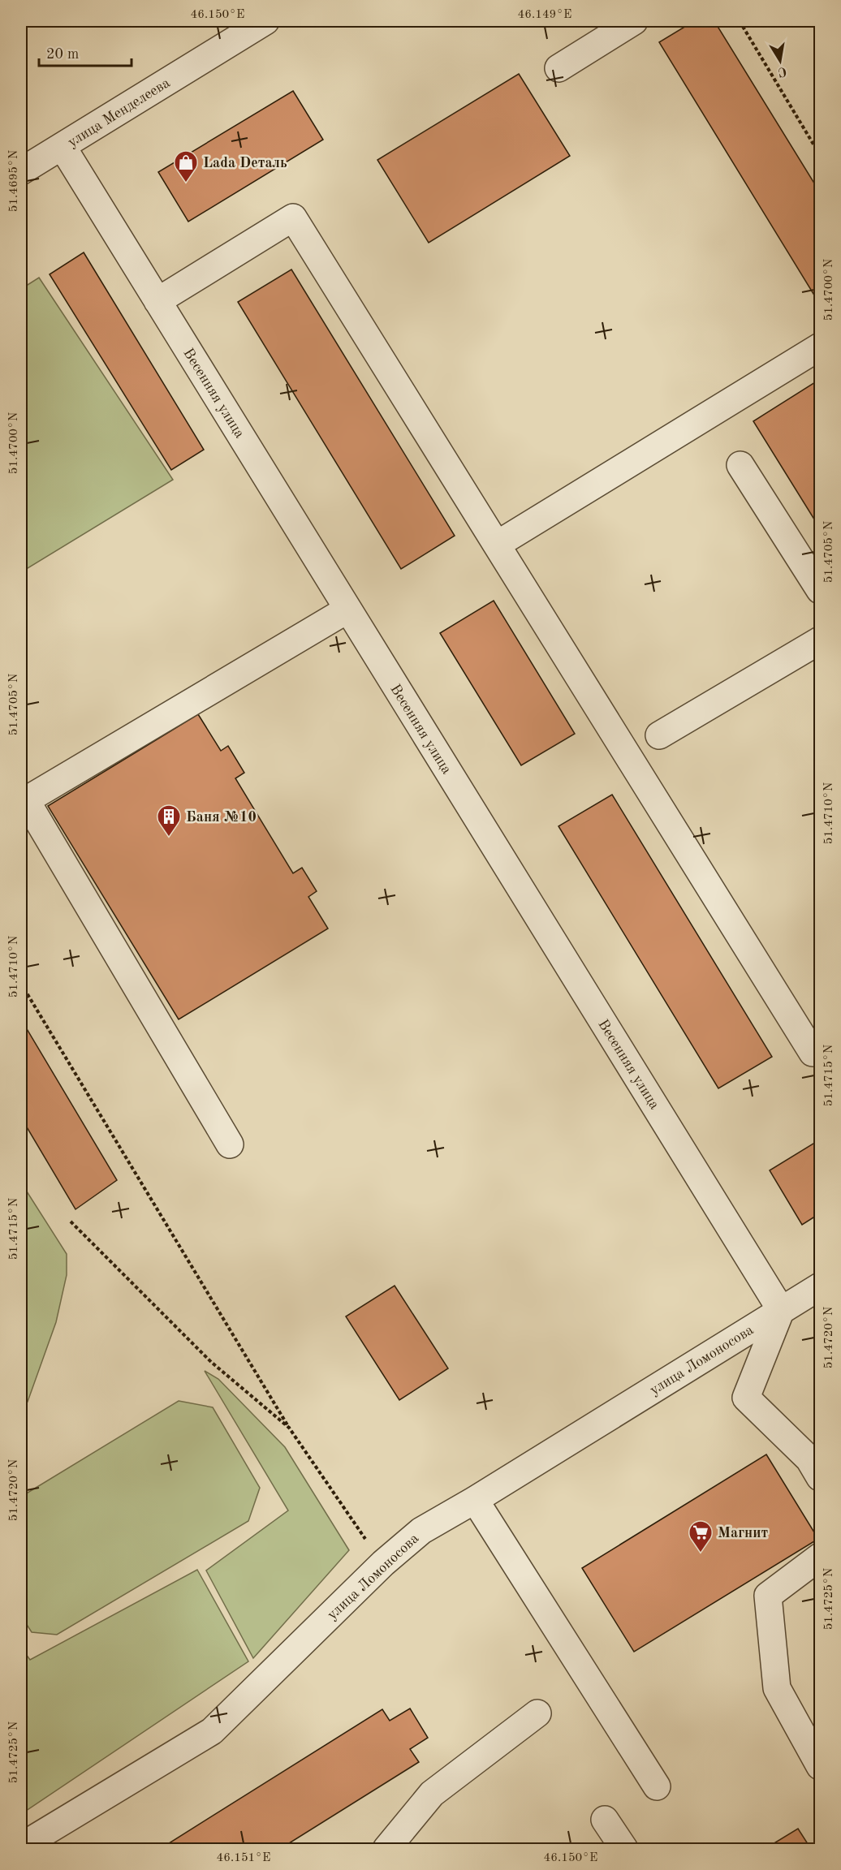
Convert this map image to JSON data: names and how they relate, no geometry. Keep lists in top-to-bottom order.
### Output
{
  "streets": {
    "street": ["улица Менделеева", "Весенняя улица", "улица Ломоносова"]
  },
  "crossings": [
    ["улица Менделеева", "Весенняя улица"],
    ["Весенняя улица", "улица Ломоносова"]
  ],
  "places": {
    "shop": ["Lada Dеталь"],
    "building": ["Баня №10"],
    "supermarket": ["Магнит"]
  },
  "scale_bar": "20 m",
  "north": "bottom",
  "coordinates": [
    "46.150°E",
    "46.149°E",
    "51.4695°N",
    "51.4700°N",
    "51.4705°N",
    "51.4710°N",
    "51.4715°N",
    "51.4720°N",
    "51.4725°N",
    "46.151°E"
  ]
}
